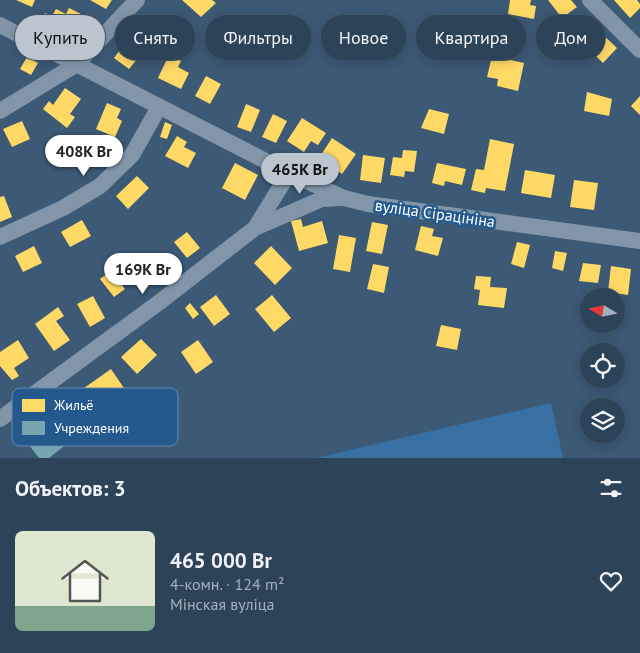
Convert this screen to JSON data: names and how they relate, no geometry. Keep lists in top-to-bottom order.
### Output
{
  "streets": {
    "street": ["вуліца Сірацініна"]
  },
  "legend": ["Жильё", "Учреждения"],
  "north": "left",
  "page": {
    "chip": [
      "Купить",
      "Снять",
      "Фильтры",
      "Новое",
      "Квартира",
      "Дом"
    ],
    "price": ["408K Br", "465K Br", "169K Br"],
    "heading": "Объектов: 3",
    "list": [
      {
        "name": "465 000 Br",
        "note": "4-комн. · 124 m² · Мінская вуліца"
      }
    ]
  }
}
